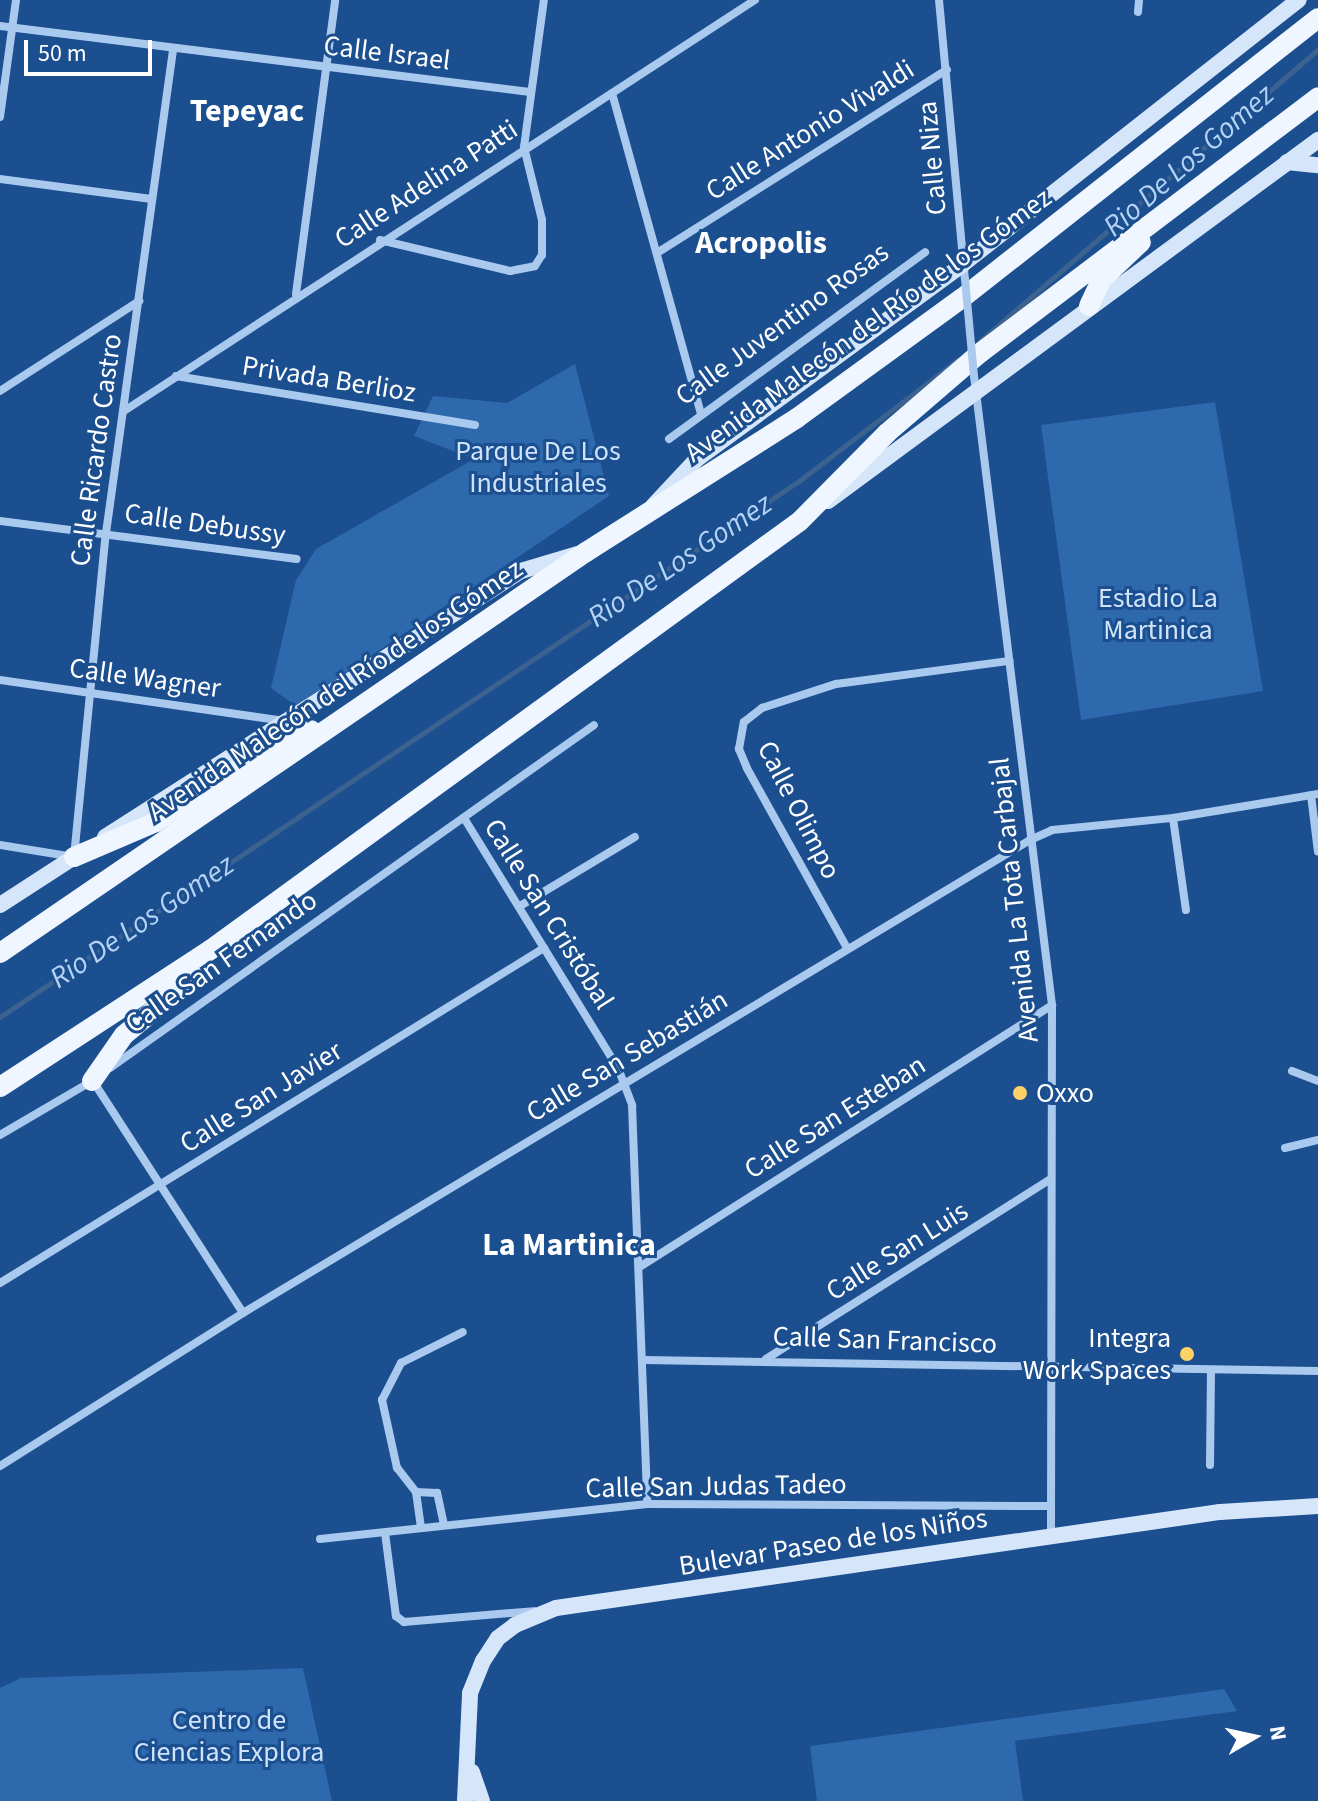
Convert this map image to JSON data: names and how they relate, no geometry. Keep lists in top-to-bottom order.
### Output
{
  "streets": {
    "main road": ["Avenida Malecón del Río de los Gómez"],
    "street": [
      "Calle Israel",
      "Calle Antonio Vivaldi",
      "Calle Niza",
      "Calle Adelina Patti",
      "Calle Juventino Rosas",
      "Privada Berlioz",
      "Calle Ricardo Castro",
      "Calle Debussy",
      "Calle Wagner",
      "Calle Olimpo",
      "Avenida La Tota Carbajal",
      "Calle San Cristóbal",
      "Calle San Fernando",
      "Calle San Sebastián",
      "Calle San Javier",
      "Calle San Esteban",
      "Calle San Luis",
      "Calle San Francisco",
      "Calle San Judas Tadeo",
      "Bulevar Paseo de los Niños"
    ]
  },
  "crossings": [
    ["Calle Israel", "Calle Ricardo Castro"],
    ["Calle Antonio Vivaldi", "Calle Niza"],
    ["Calle Niza", "Calle Juventino Rosas"],
    ["Calle Niza", "Avenida Malecón del Río de los Gómez"],
    ["Calle Niza", "Avenida La Tota Carbajal"],
    ["Calle Adelina Patti", "Privada Berlioz"],
    ["Calle Adelina Patti", "Calle Ricardo Castro"],
    ["Calle Juventino Rosas", "Avenida Malecón del Río de los Gómez"],
    ["Calle Juventino Rosas", "Avenida La Tota Carbajal"],
    ["Avenida Malecón del Río de los Gómez", "Avenida La Tota Carbajal"],
    ["Calle Ricardo Castro", "Calle Debussy"],
    ["Calle Ricardo Castro", "Calle Wagner"],
    ["Calle Olimpo", "Avenida La Tota Carbajal"],
    ["Calle Olimpo", "Calle San Sebastián"],
    ["Avenida La Tota Carbajal", "Calle San Sebastián"],
    ["Avenida La Tota Carbajal", "Calle San Esteban"],
    ["Avenida La Tota Carbajal", "Calle San Luis"],
    ["Avenida La Tota Carbajal", "Calle San Francisco"],
    ["Avenida La Tota Carbajal", "Calle San Judas Tadeo"],
    ["Avenida La Tota Carbajal", "Bulevar Paseo de los Niños"],
    ["Calle San Cristóbal", "Calle San Fernando"],
    ["Calle San Cristóbal", "Calle San Sebastián"],
    ["Calle San Cristóbal", "Calle San Javier"],
    ["Calle San Cristóbal", "Calle San Esteban"],
    ["Calle San Cristóbal", "Calle San Francisco"],
    ["Calle San Cristóbal", "Calle San Judas Tadeo"],
    ["Calle San Luis", "Calle San Francisco"]
  ],
  "districts": ["Tepeyac", "Acropolis", "La Martinica"],
  "water": ["Rio De Los Gomez"],
  "parks": ["Parque De Los Industriales", "Estadio La Martinica", "Centro de Ciencias Explora"],
  "places": ["Oxxo", "Integra Work Spaces"],
  "scale_bar": "50 m",
  "north": "right"
}
